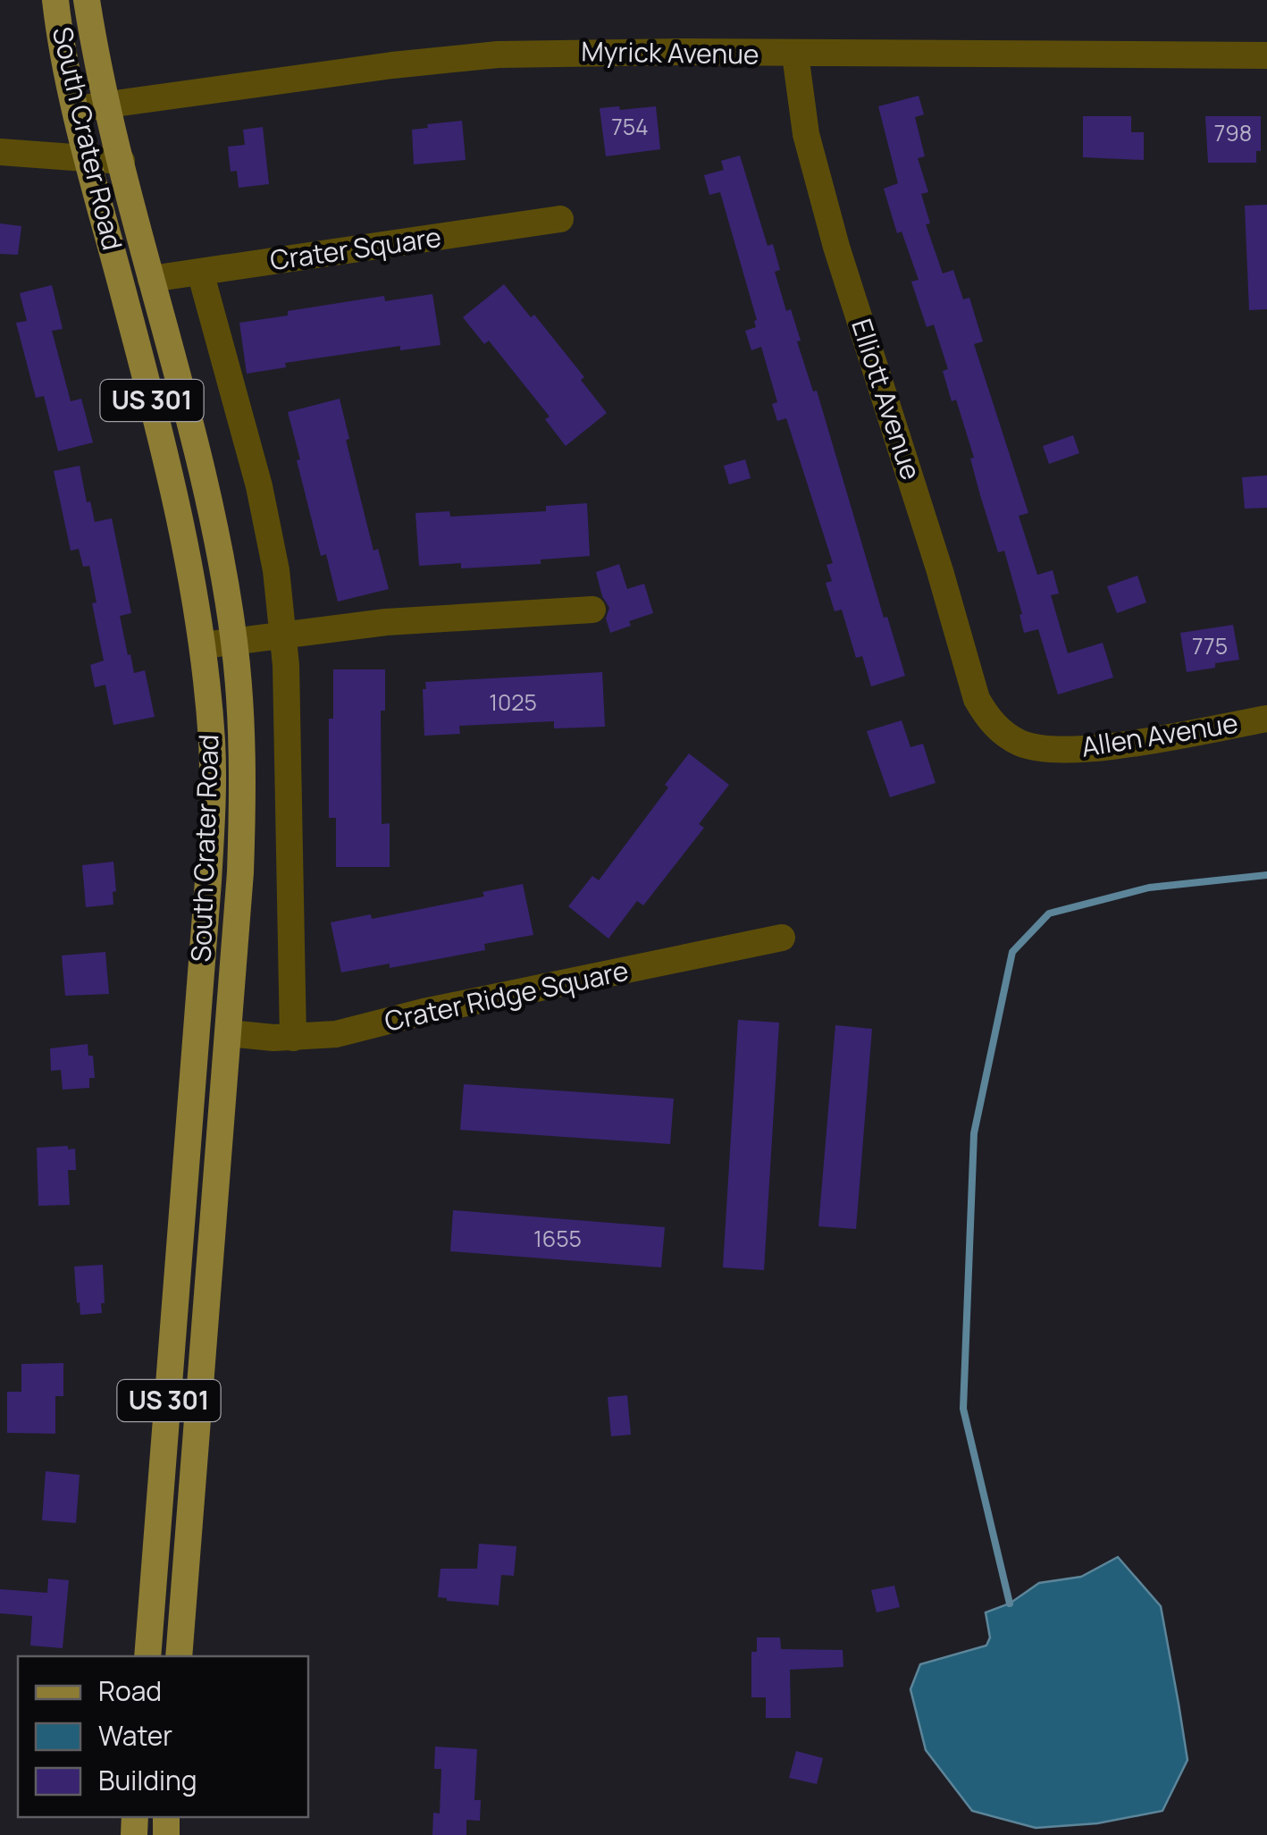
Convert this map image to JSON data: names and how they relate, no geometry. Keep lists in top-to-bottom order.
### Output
{
  "streets": {
    "main road": ["South Crater Road", "US 301"],
    "street": [
      "Myrick Avenue",
      "Crater Square",
      "Elliott Avenue",
      "Allen Avenue",
      "Crater Ridge Square"
    ]
  },
  "crossings": [
    ["Myrick Avenue", "South Crater Road"],
    ["Myrick Avenue", "Elliott Avenue"],
    ["South Crater Road", "Crater Square"],
    ["South Crater Road", "Crater Ridge Square"],
    ["Elliott Avenue", "Allen Avenue"]
  ],
  "house_numbers": [
    "754",
    "798",
    "775",
    "1025",
    "1655"
  ],
  "legend": ["Road", "Water", "Building"]
}
